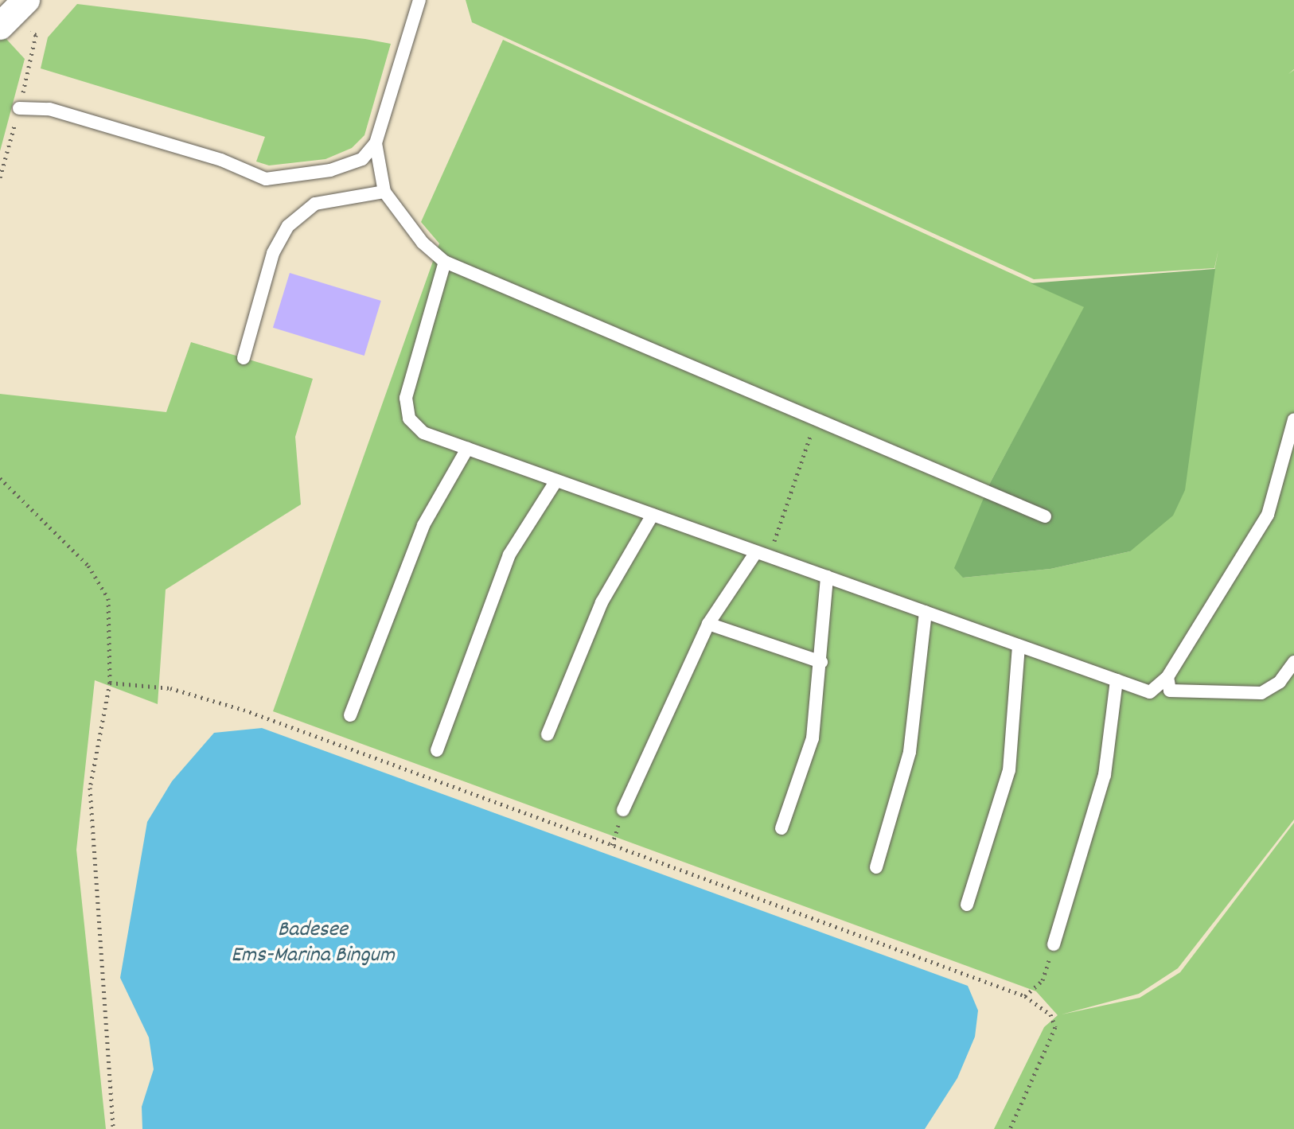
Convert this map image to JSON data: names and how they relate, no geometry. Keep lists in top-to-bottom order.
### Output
{
  "water": ["Badesee Ems-Marina Bingum"]
}
